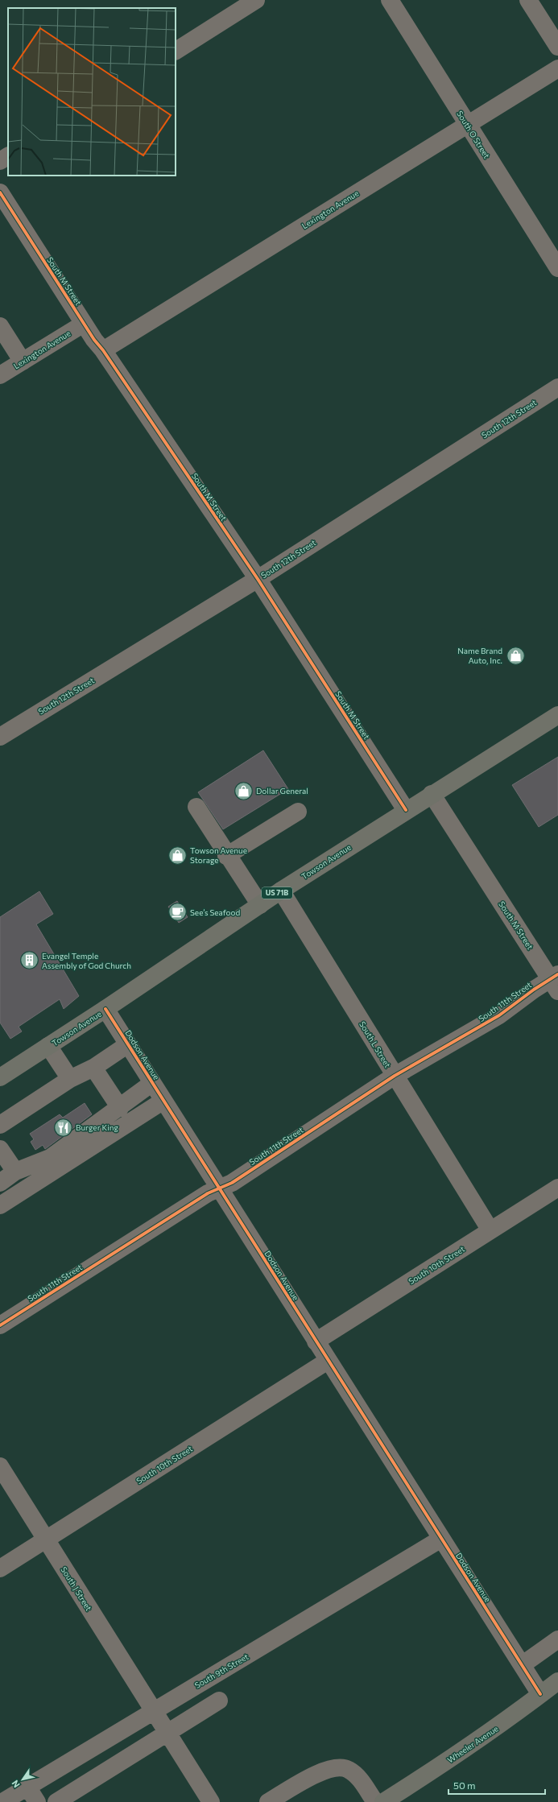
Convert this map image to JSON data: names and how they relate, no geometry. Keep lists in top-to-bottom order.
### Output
{
  "streets": {
    "main road": ["Towson Avenue", "US 71B", "Wheeler Avenue"],
    "street": [
      "South O Street",
      "Lexington Avenue",
      "South M Street",
      "South 12th Street",
      "South 11th Street",
      "South L Street",
      "Dodson Avenue",
      "South 10th Street",
      "South J Street",
      "South 9th Street"
    ]
  },
  "crossings": [
    ["South O Street", "Lexington Avenue"],
    ["Lexington Avenue", "South M Street"],
    ["South M Street", "South 12th Street"],
    ["South M Street", "Towson Avenue"],
    ["South M Street", "South 11th Street"],
    ["Towson Avenue", "South L Street"],
    ["Towson Avenue", "Dodson Avenue"],
    ["South 11th Street", "South L Street"],
    ["South 11th Street", "Dodson Avenue"],
    ["South L Street", "South 10th Street"],
    ["Dodson Avenue", "South 10th Street"],
    ["Dodson Avenue", "South 9th Street"],
    ["Dodson Avenue", "Wheeler Avenue"],
    ["South 10th Street", "South J Street"],
    ["South J Street", "South 9th Street"]
  ],
  "places": {
    "shop": ["Name Brand Auto, Inc.", "Dollar General", "Towson Avenue Storage"],
    "cafe": ["See’s Seafood"],
    "building": ["Evangel Temple Assembly of God Church"],
    "restaurant": ["Burger King"]
  },
  "scale_bar": "50 m",
  "north": "bottom left"
}
